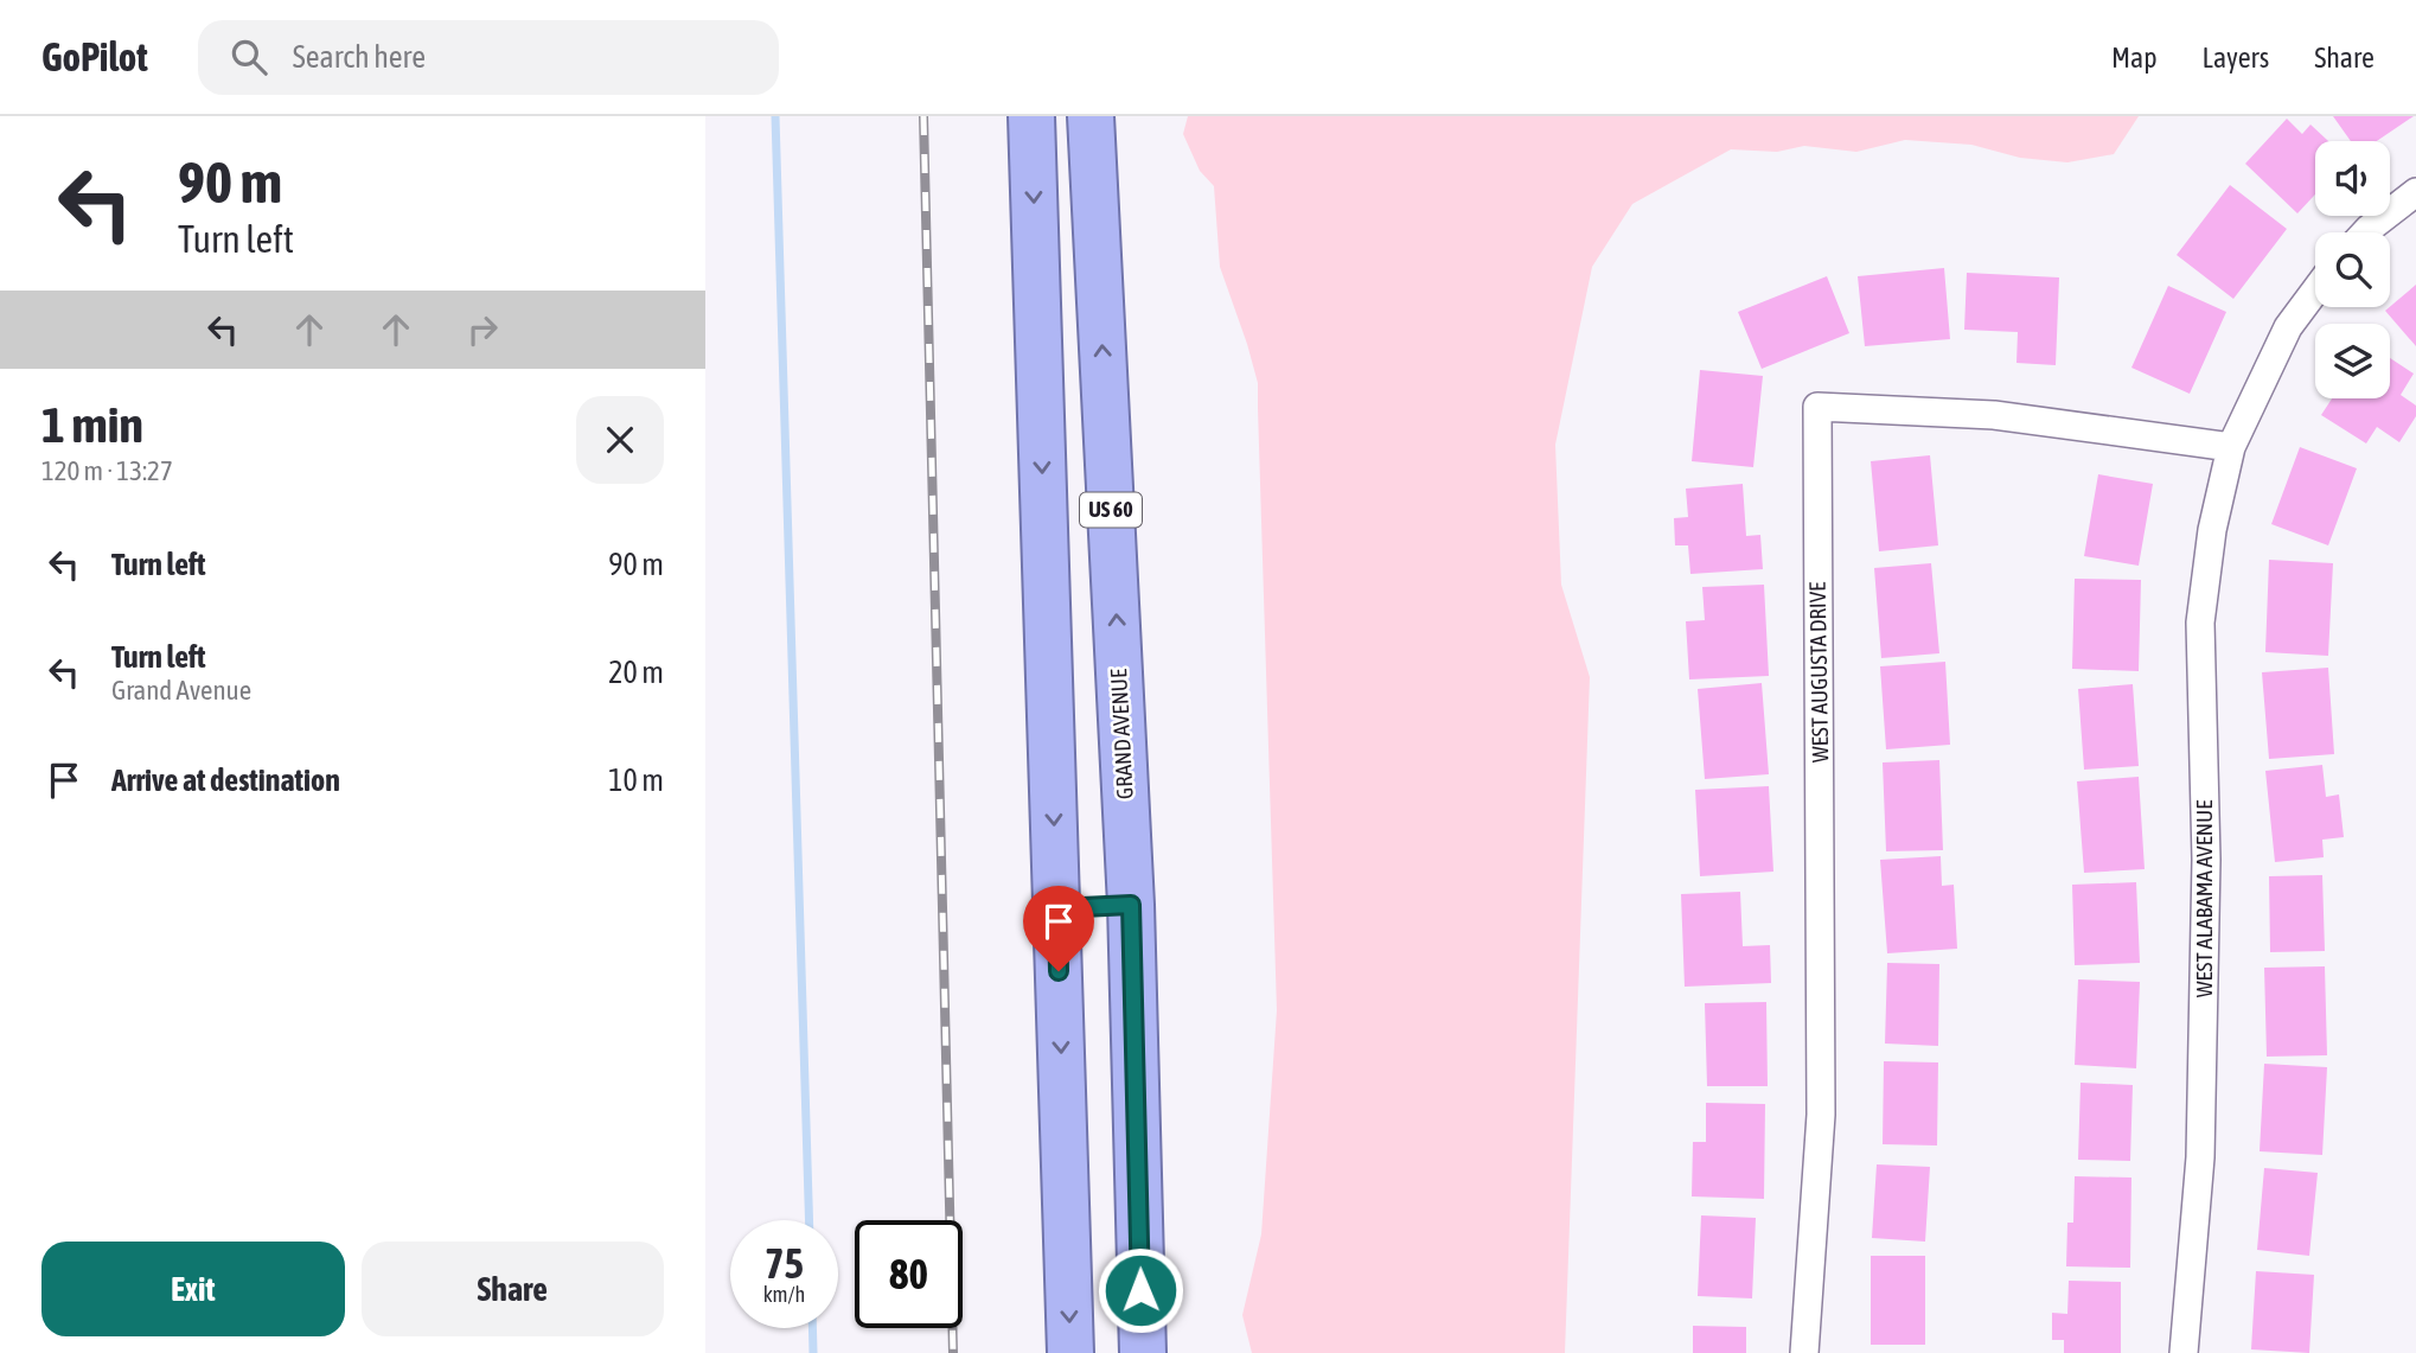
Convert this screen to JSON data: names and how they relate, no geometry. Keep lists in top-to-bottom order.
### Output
{
  "streets": {
    "highway": ["US 60", "GRAND AVENUE"],
    "street": ["WEST AUGUSTA DRIVE", "WEST ALABAMA AVENUE"]
  },
  "crossings": [
    ["WEST AUGUSTA DRIVE", "WEST ALABAMA AVENUE"]
  ],
  "page": {
    "header": "GoPilot",
    "search": "Search here",
    "nav": ["Map", "Layers", "Share"],
    "turn": ["90 m", "Turn left"],
    "heading": ["1 min", "120 m · 13:27"],
    "list": [
      {
        "name": "Turn left",
        "value": "90 m"
      },
      {
        "name": "Turn left",
        "note": "Grand Avenue",
        "value": "20 m"
      },
      {
        "name": "Arrive at destination",
        "value": "10 m"
      }
    ],
    "speed": "75 km/h",
    "limit": "80",
    "buttons": ["Exit", "Share"]
  }
}
